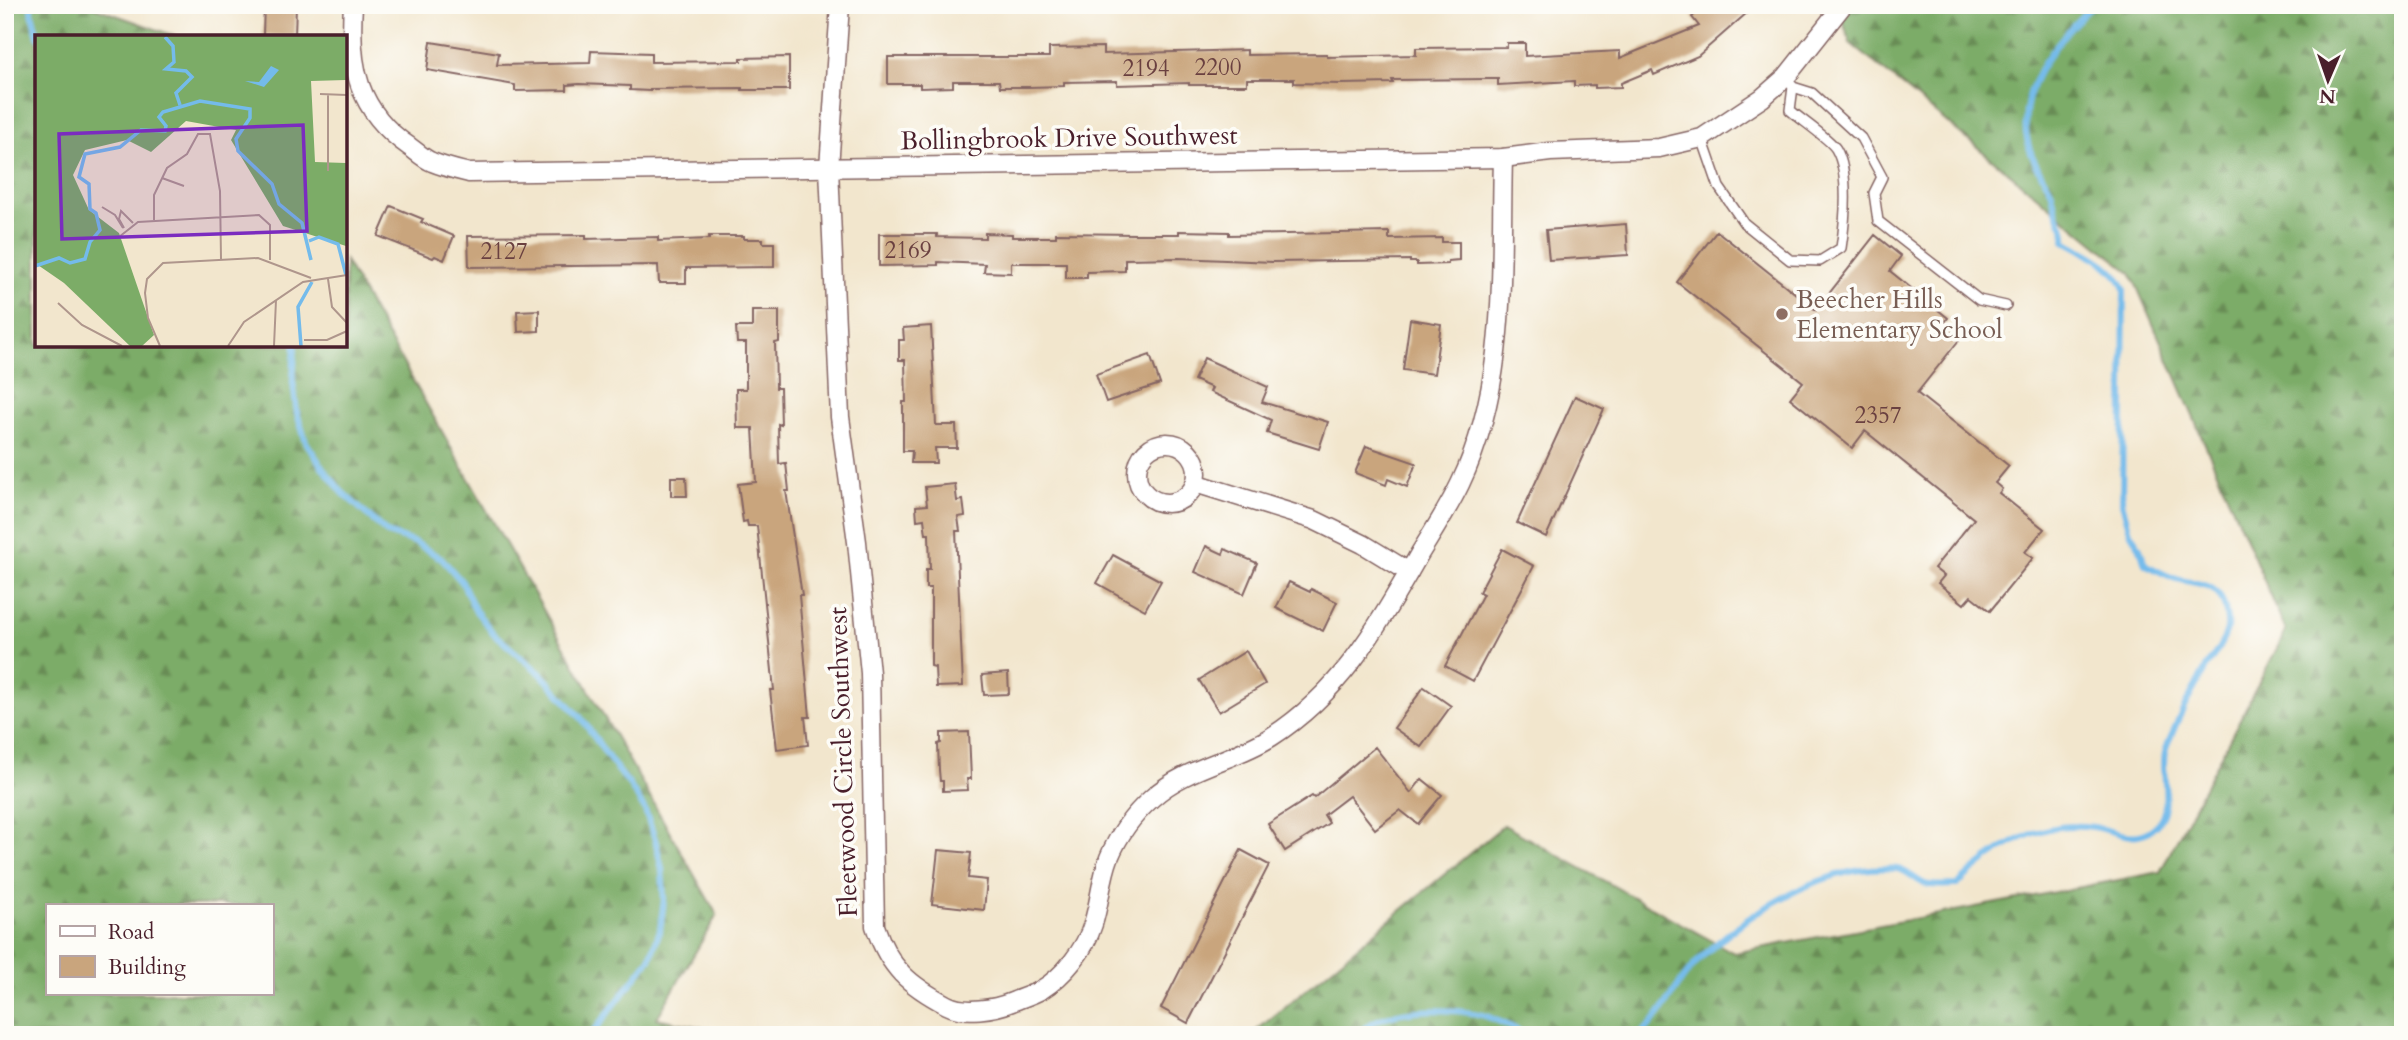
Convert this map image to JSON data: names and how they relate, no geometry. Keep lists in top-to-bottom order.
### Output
{
  "streets": {
    "street": ["Bollingbrook Drive Southwest", "Fleetwood Circle Southwest"]
  },
  "crossings": [
    ["Bollingbrook Drive Southwest", "Fleetwood Circle Southwest"]
  ],
  "places": ["Beecher Hills Elementary School"],
  "house_numbers": [
    "2200",
    "2194",
    "2169",
    "2127",
    "2357"
  ],
  "legend": ["Road", "Building"],
  "north": "bottom"
}
